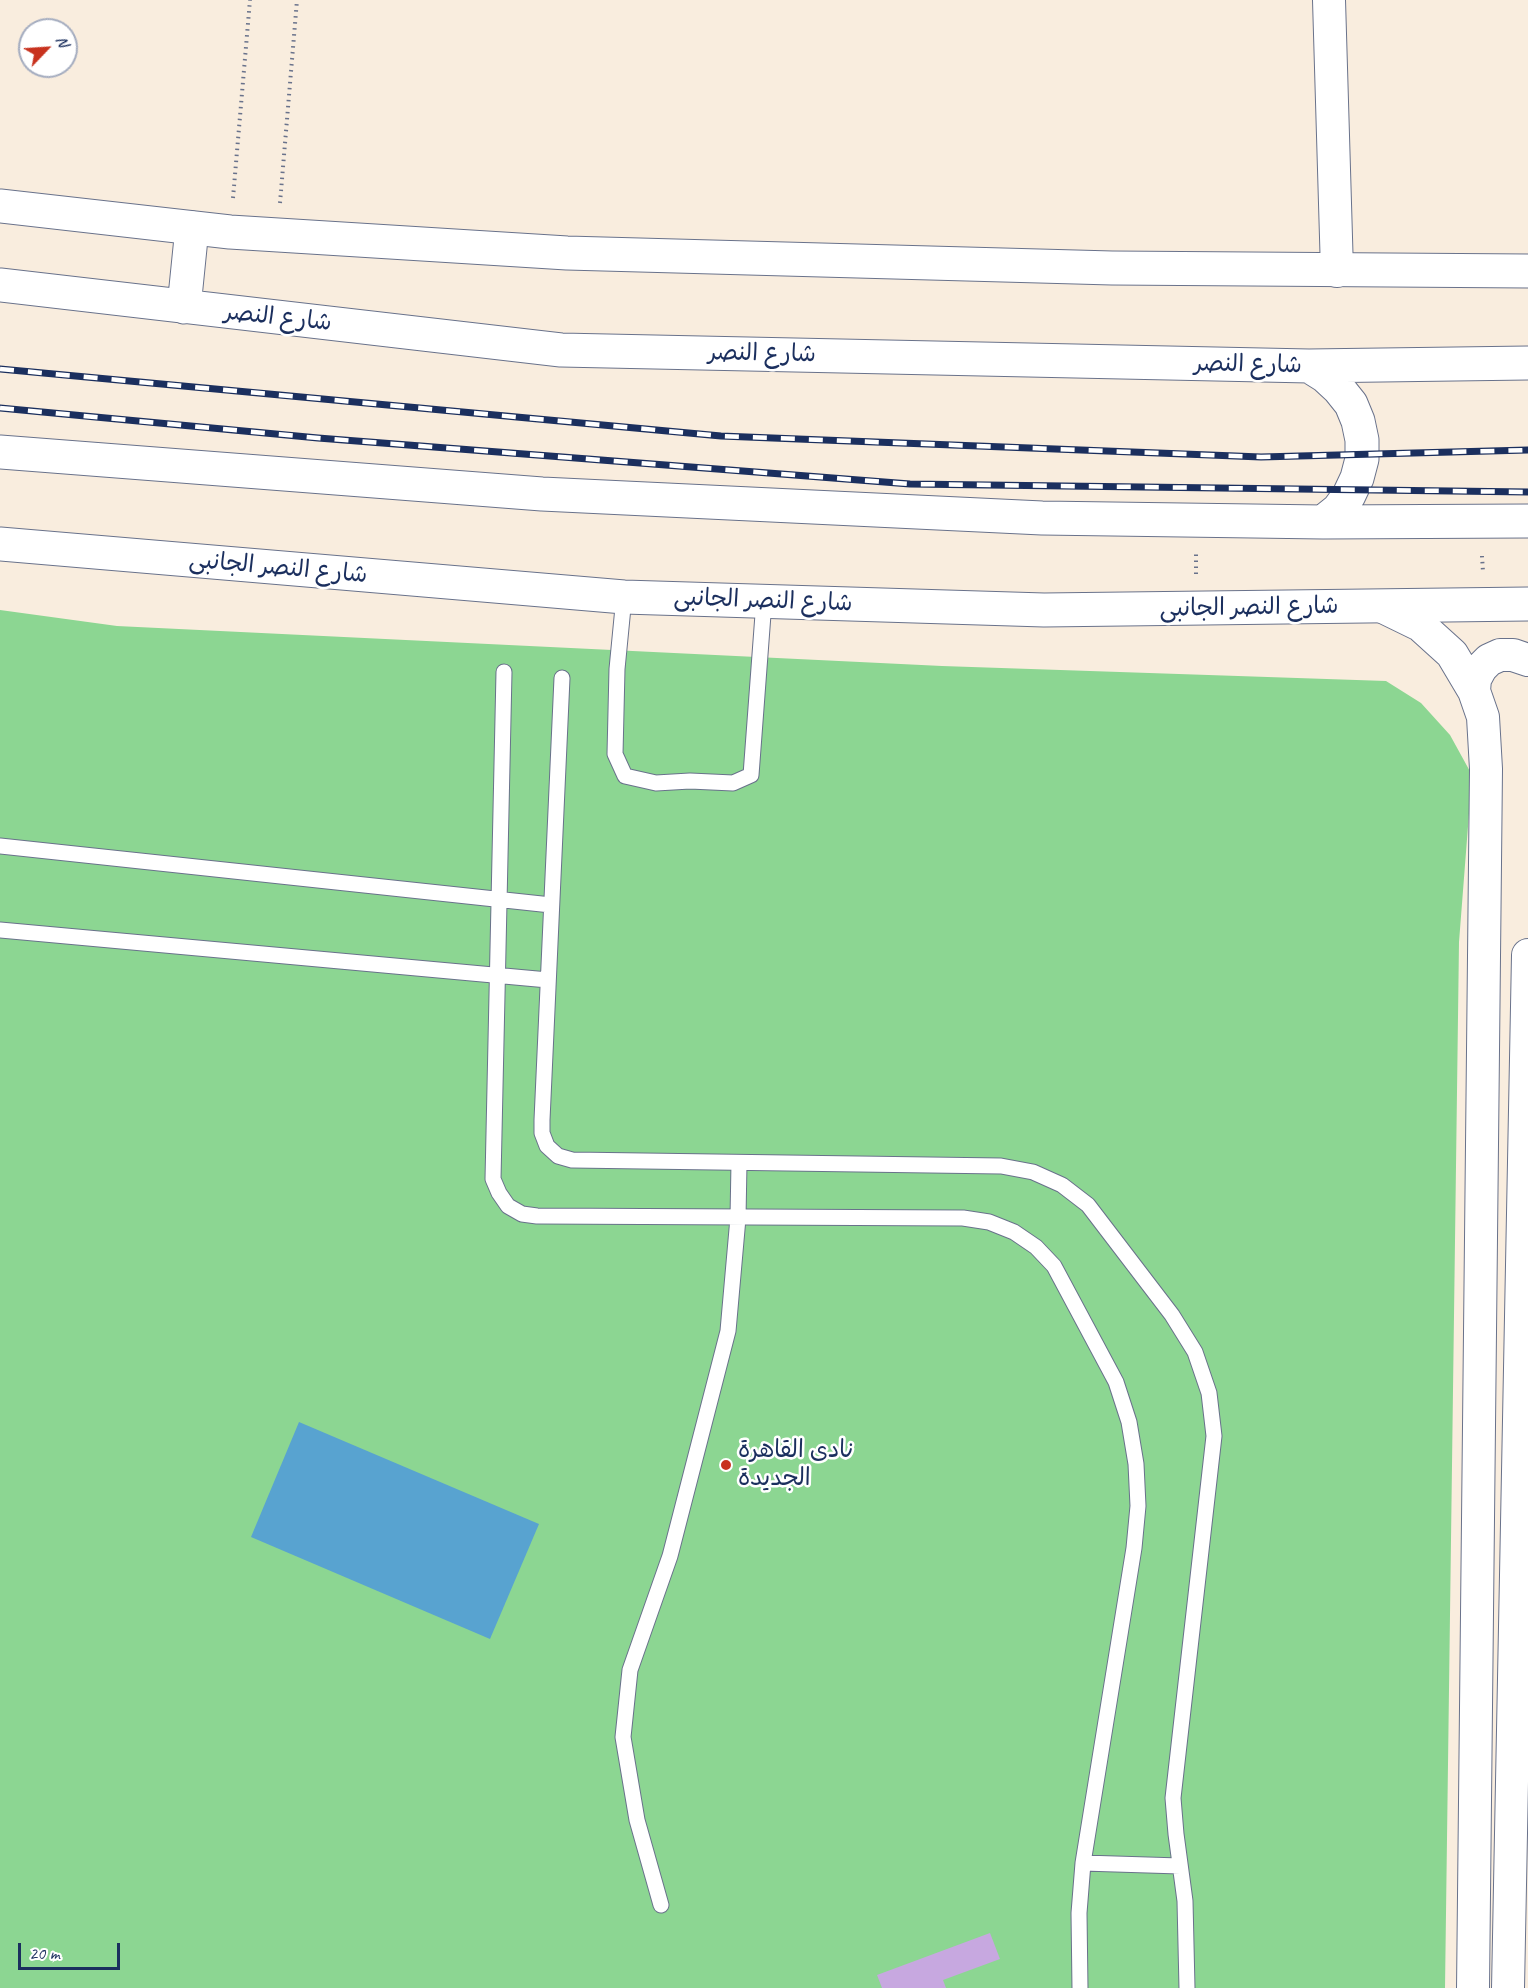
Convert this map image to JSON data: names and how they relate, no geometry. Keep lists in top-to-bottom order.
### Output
{
  "streets": {
    "main road": ["شارع النصر", "شارع النصر الجانبى"]
  },
  "places": ["نادى القاهرة الجديدة"],
  "scale_bar": "20 m",
  "north": "top right"
}
